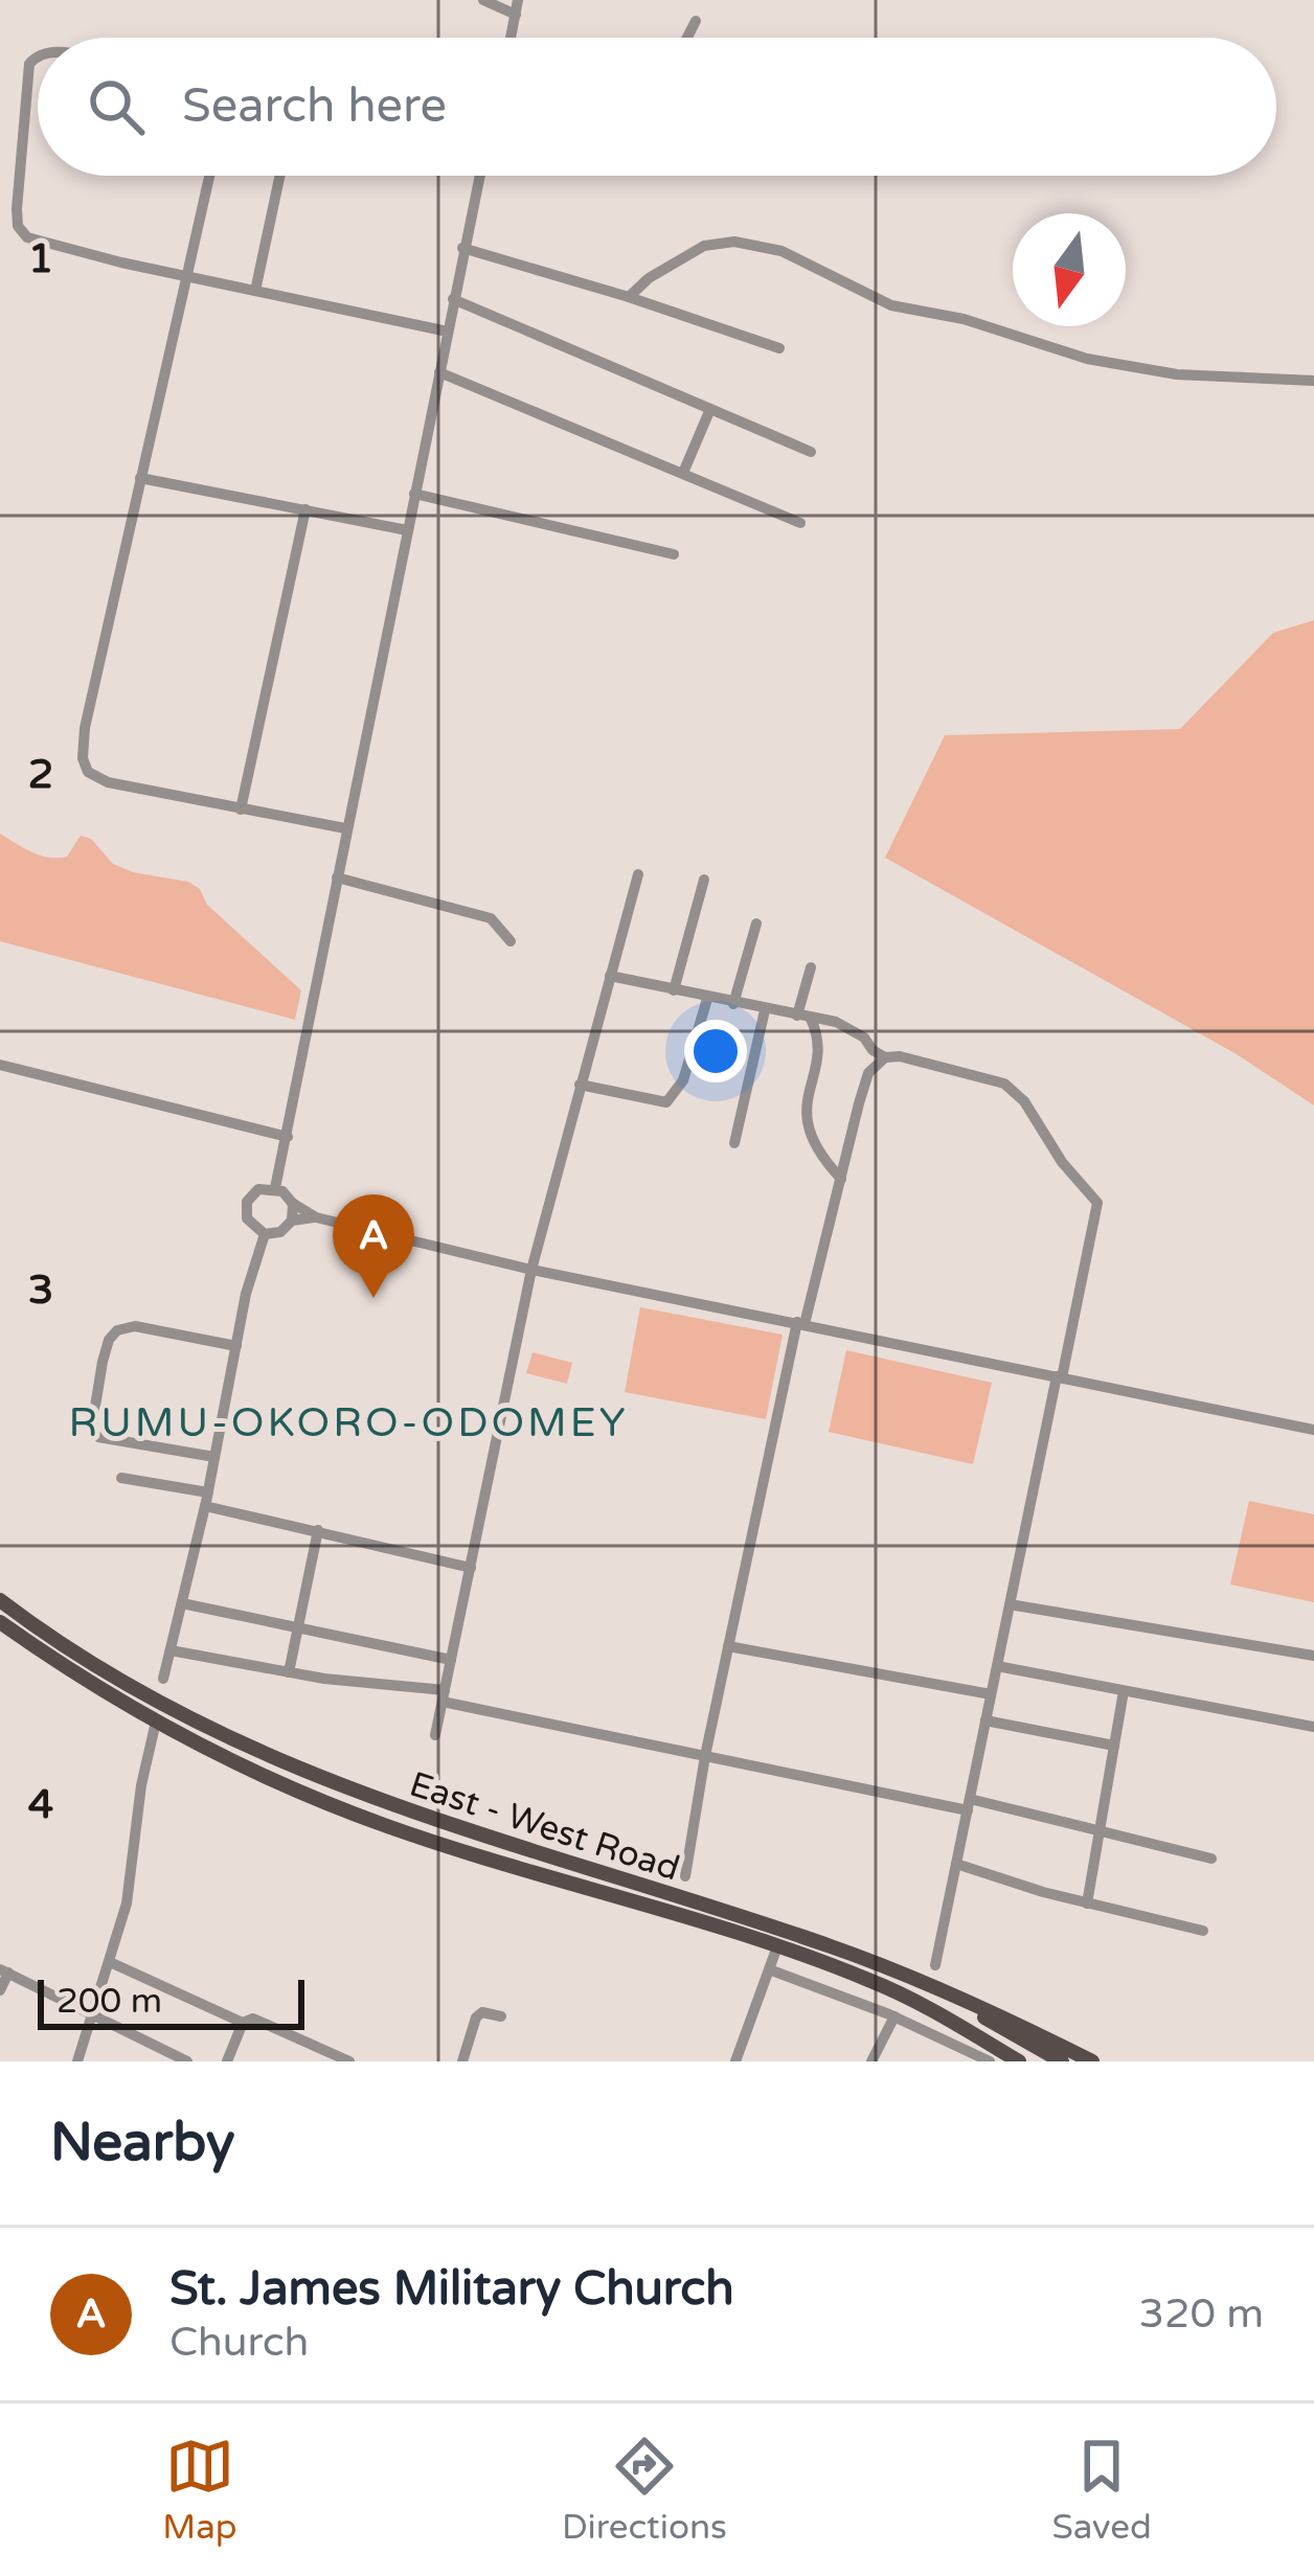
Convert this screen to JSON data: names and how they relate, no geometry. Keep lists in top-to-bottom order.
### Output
{
  "streets": {
    "main road": ["East - West Road"]
  },
  "districts": ["RUMU-OKORO-ODOMEY"],
  "scale_bar": "200 m",
  "north": "bottom",
  "page": {
    "search": "Search here",
    "pins": "A",
    "scale": "200 m",
    "heading": "Nearby",
    "list": [
      {
        "mark": "A",
        "name": "St. James Military Church",
        "note": "Church",
        "value": "320 m"
      }
    ],
    "nav": ["Map", "Directions", "Saved"]
  },
  "grid": {
    "rows": [
      "1",
      "2",
      "3",
      "4"
    ]
  }
}
